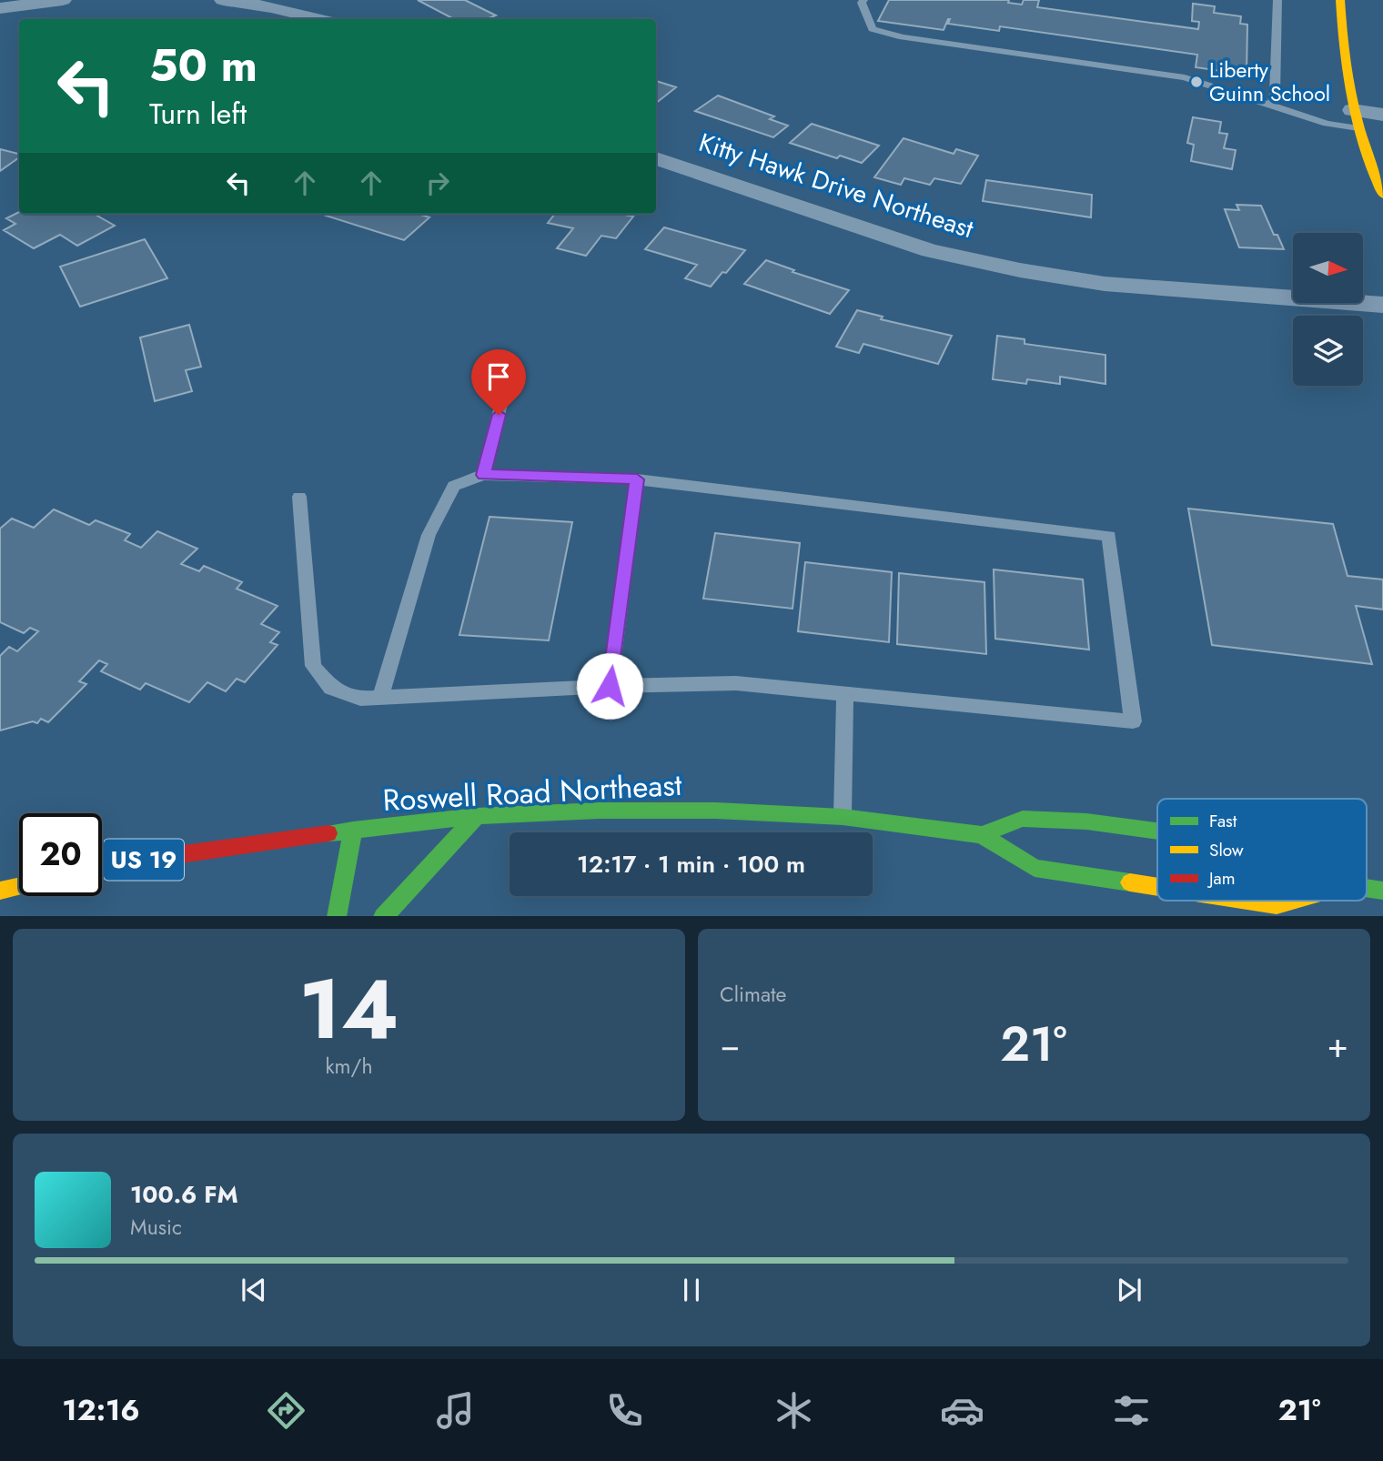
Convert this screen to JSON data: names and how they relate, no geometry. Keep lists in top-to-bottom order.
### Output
{
  "streets": {
    "main road": ["Roswell Road Northeast", "US 19"],
    "street": ["Kitty Hawk Drive Northeast"]
  },
  "crossings": [
    ["Roswell Road Northeast", "US 19"]
  ],
  "places": ["Liberty Guinn School"],
  "legend": ["Fast", "Slow", "Jam"],
  "north": "right",
  "page": {
    "turn": ["50 m", "Turn left"],
    "limit": "20",
    "trip": "12:17 · 1 min · 100 m",
    "tile": [
      ["14", "km/h"],
      "Climate"
    ],
    "heat": ["−", "21°", "+"],
    "song": ["100.6 FM", "Music"],
    "tabs": ["12:16", "21°"]
  }
}
